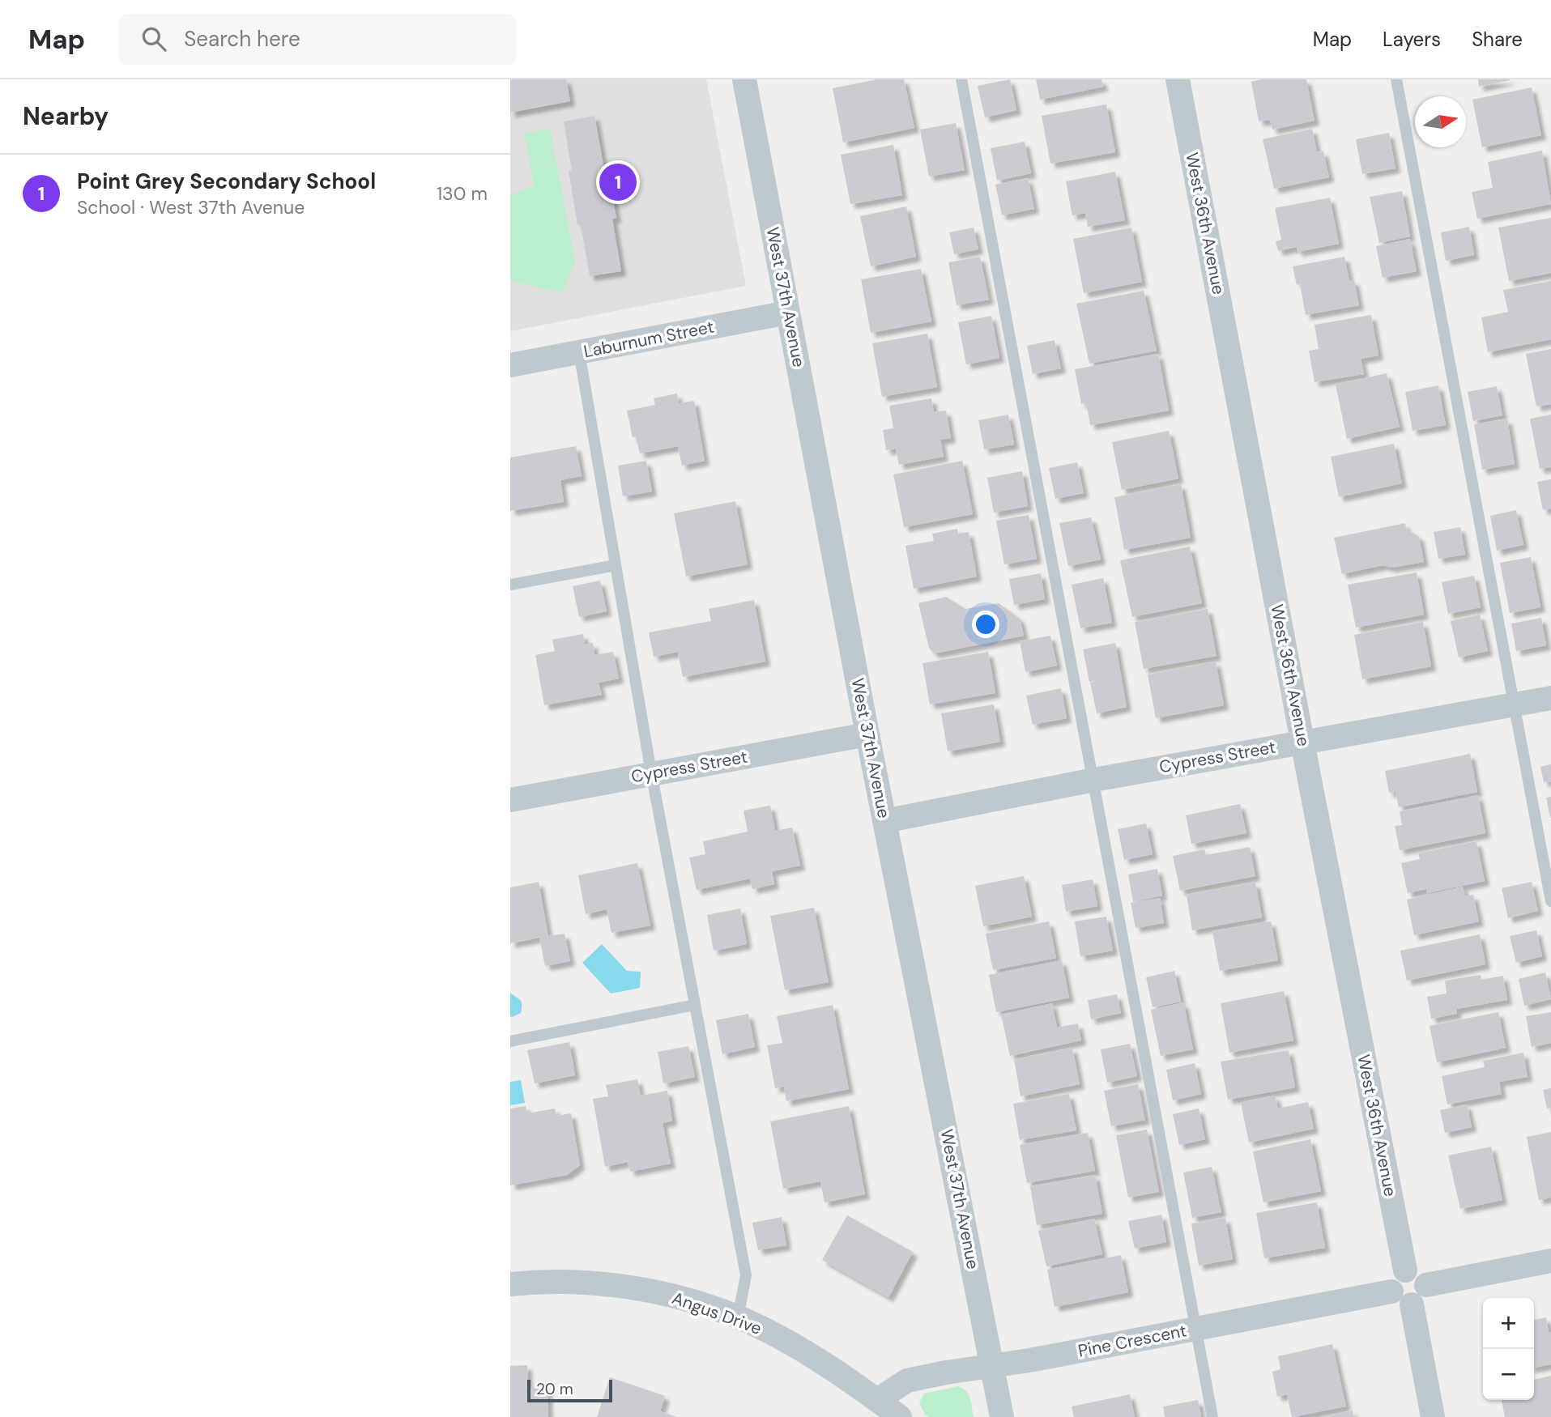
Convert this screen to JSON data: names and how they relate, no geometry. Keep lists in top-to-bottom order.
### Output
{
  "streets": {
    "street": [
      "West 36th Avenue",
      "West 37th Avenue",
      "Laburnum Street",
      "Cypress Street",
      "Angus Drive",
      "Pine Crescent"
    ]
  },
  "crossings": [
    ["West 36th Avenue", "Cypress Street"],
    ["West 36th Avenue", "Pine Crescent"],
    ["West 37th Avenue", "Laburnum Street"],
    ["West 37th Avenue", "Cypress Street"],
    ["West 37th Avenue", "Pine Crescent"],
    ["Angus Drive", "Pine Crescent"]
  ],
  "scale_bar": "20 m",
  "north": "right",
  "page": {
    "header": "Map",
    "search": "Search here",
    "nav": ["Map", "Layers", "Share"],
    "heading": "Nearby",
    "list": [
      {
        "mark": "1",
        "name": "Point Grey Secondary School",
        "note": "School · West 37th Avenue",
        "value": "130 m"
      }
    ],
    "pins": "1",
    "map_buttons": ["+", "−"],
    "scale": "20 m"
  }
}
